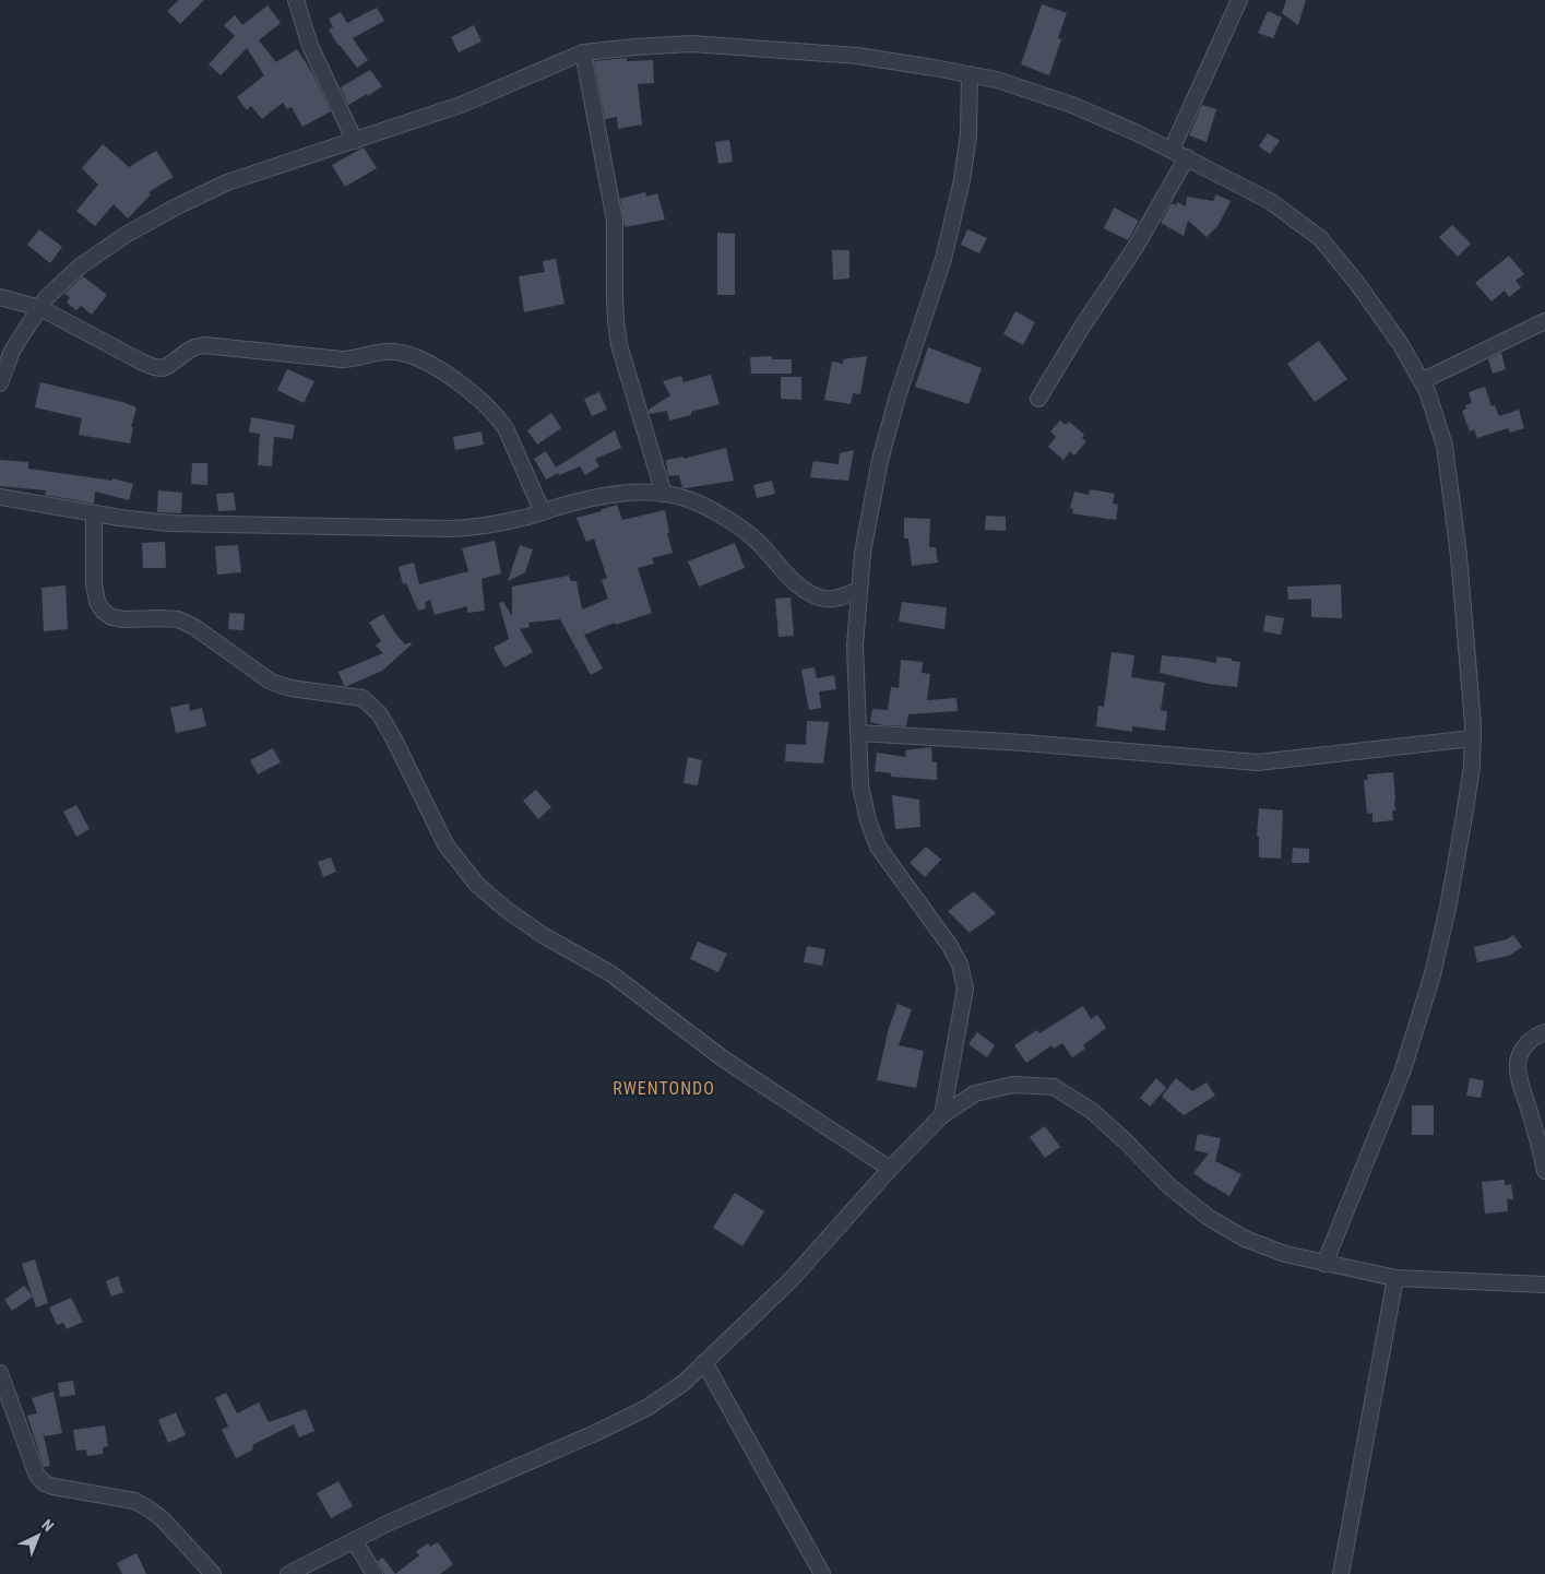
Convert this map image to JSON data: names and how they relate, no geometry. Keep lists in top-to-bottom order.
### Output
{
  "districts": ["RWENTONDO"],
  "north": "top right"
}
